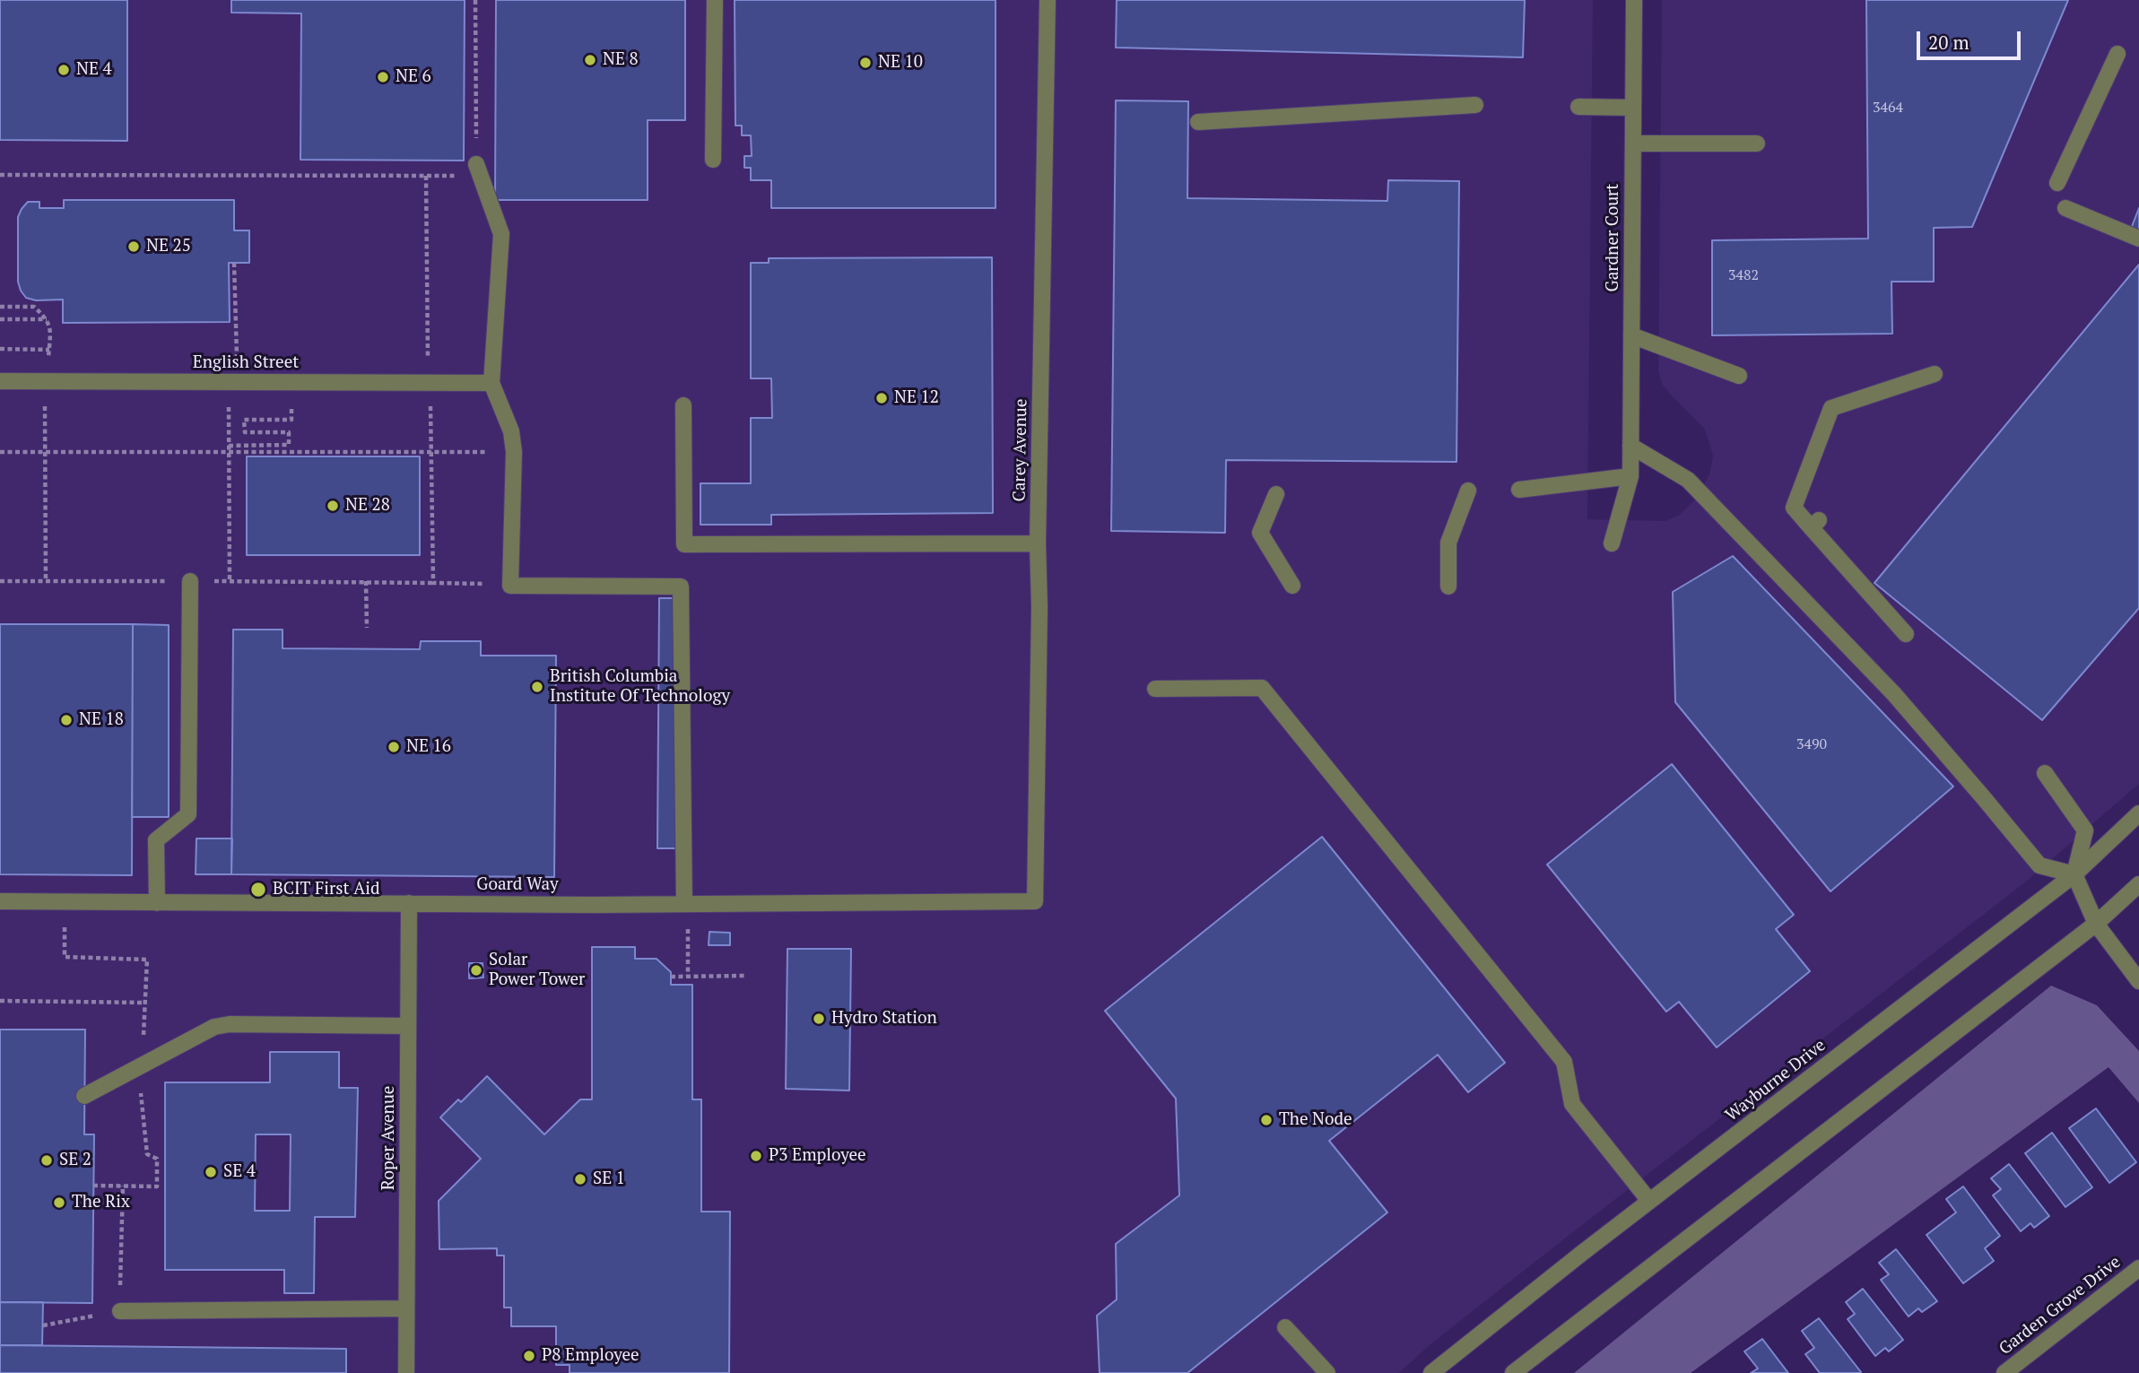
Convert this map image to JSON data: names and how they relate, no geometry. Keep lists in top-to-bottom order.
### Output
{
  "streets": {
    "street": [
      "Gardner Court",
      "English Street",
      "Carey Avenue",
      "Goard Way",
      "Wayburne Drive",
      "Roper Avenue",
      "Garden Grove Drive"
    ]
  },
  "crossings": [
    ["Carey Avenue", "Goard Way"],
    ["Goard Way", "Roper Avenue"]
  ],
  "places": [
    "NE 8",
    "NE 10",
    "NE 4",
    "NE 6",
    "NE 25",
    "NE 12",
    "NE 28",
    "British Columbia Institute Of Technology",
    "NE 18",
    "NE 16",
    "BCIT First Aid",
    "Solar Power Tower",
    "Hydro Station",
    "The Node",
    "P3 Employee",
    "SE 2",
    "SE 4",
    "SE 1",
    "The Rix",
    "P8 Employee"
  ],
  "house_numbers": ["3464", "3482", "3490"],
  "scale_bar": "20 m"
}
